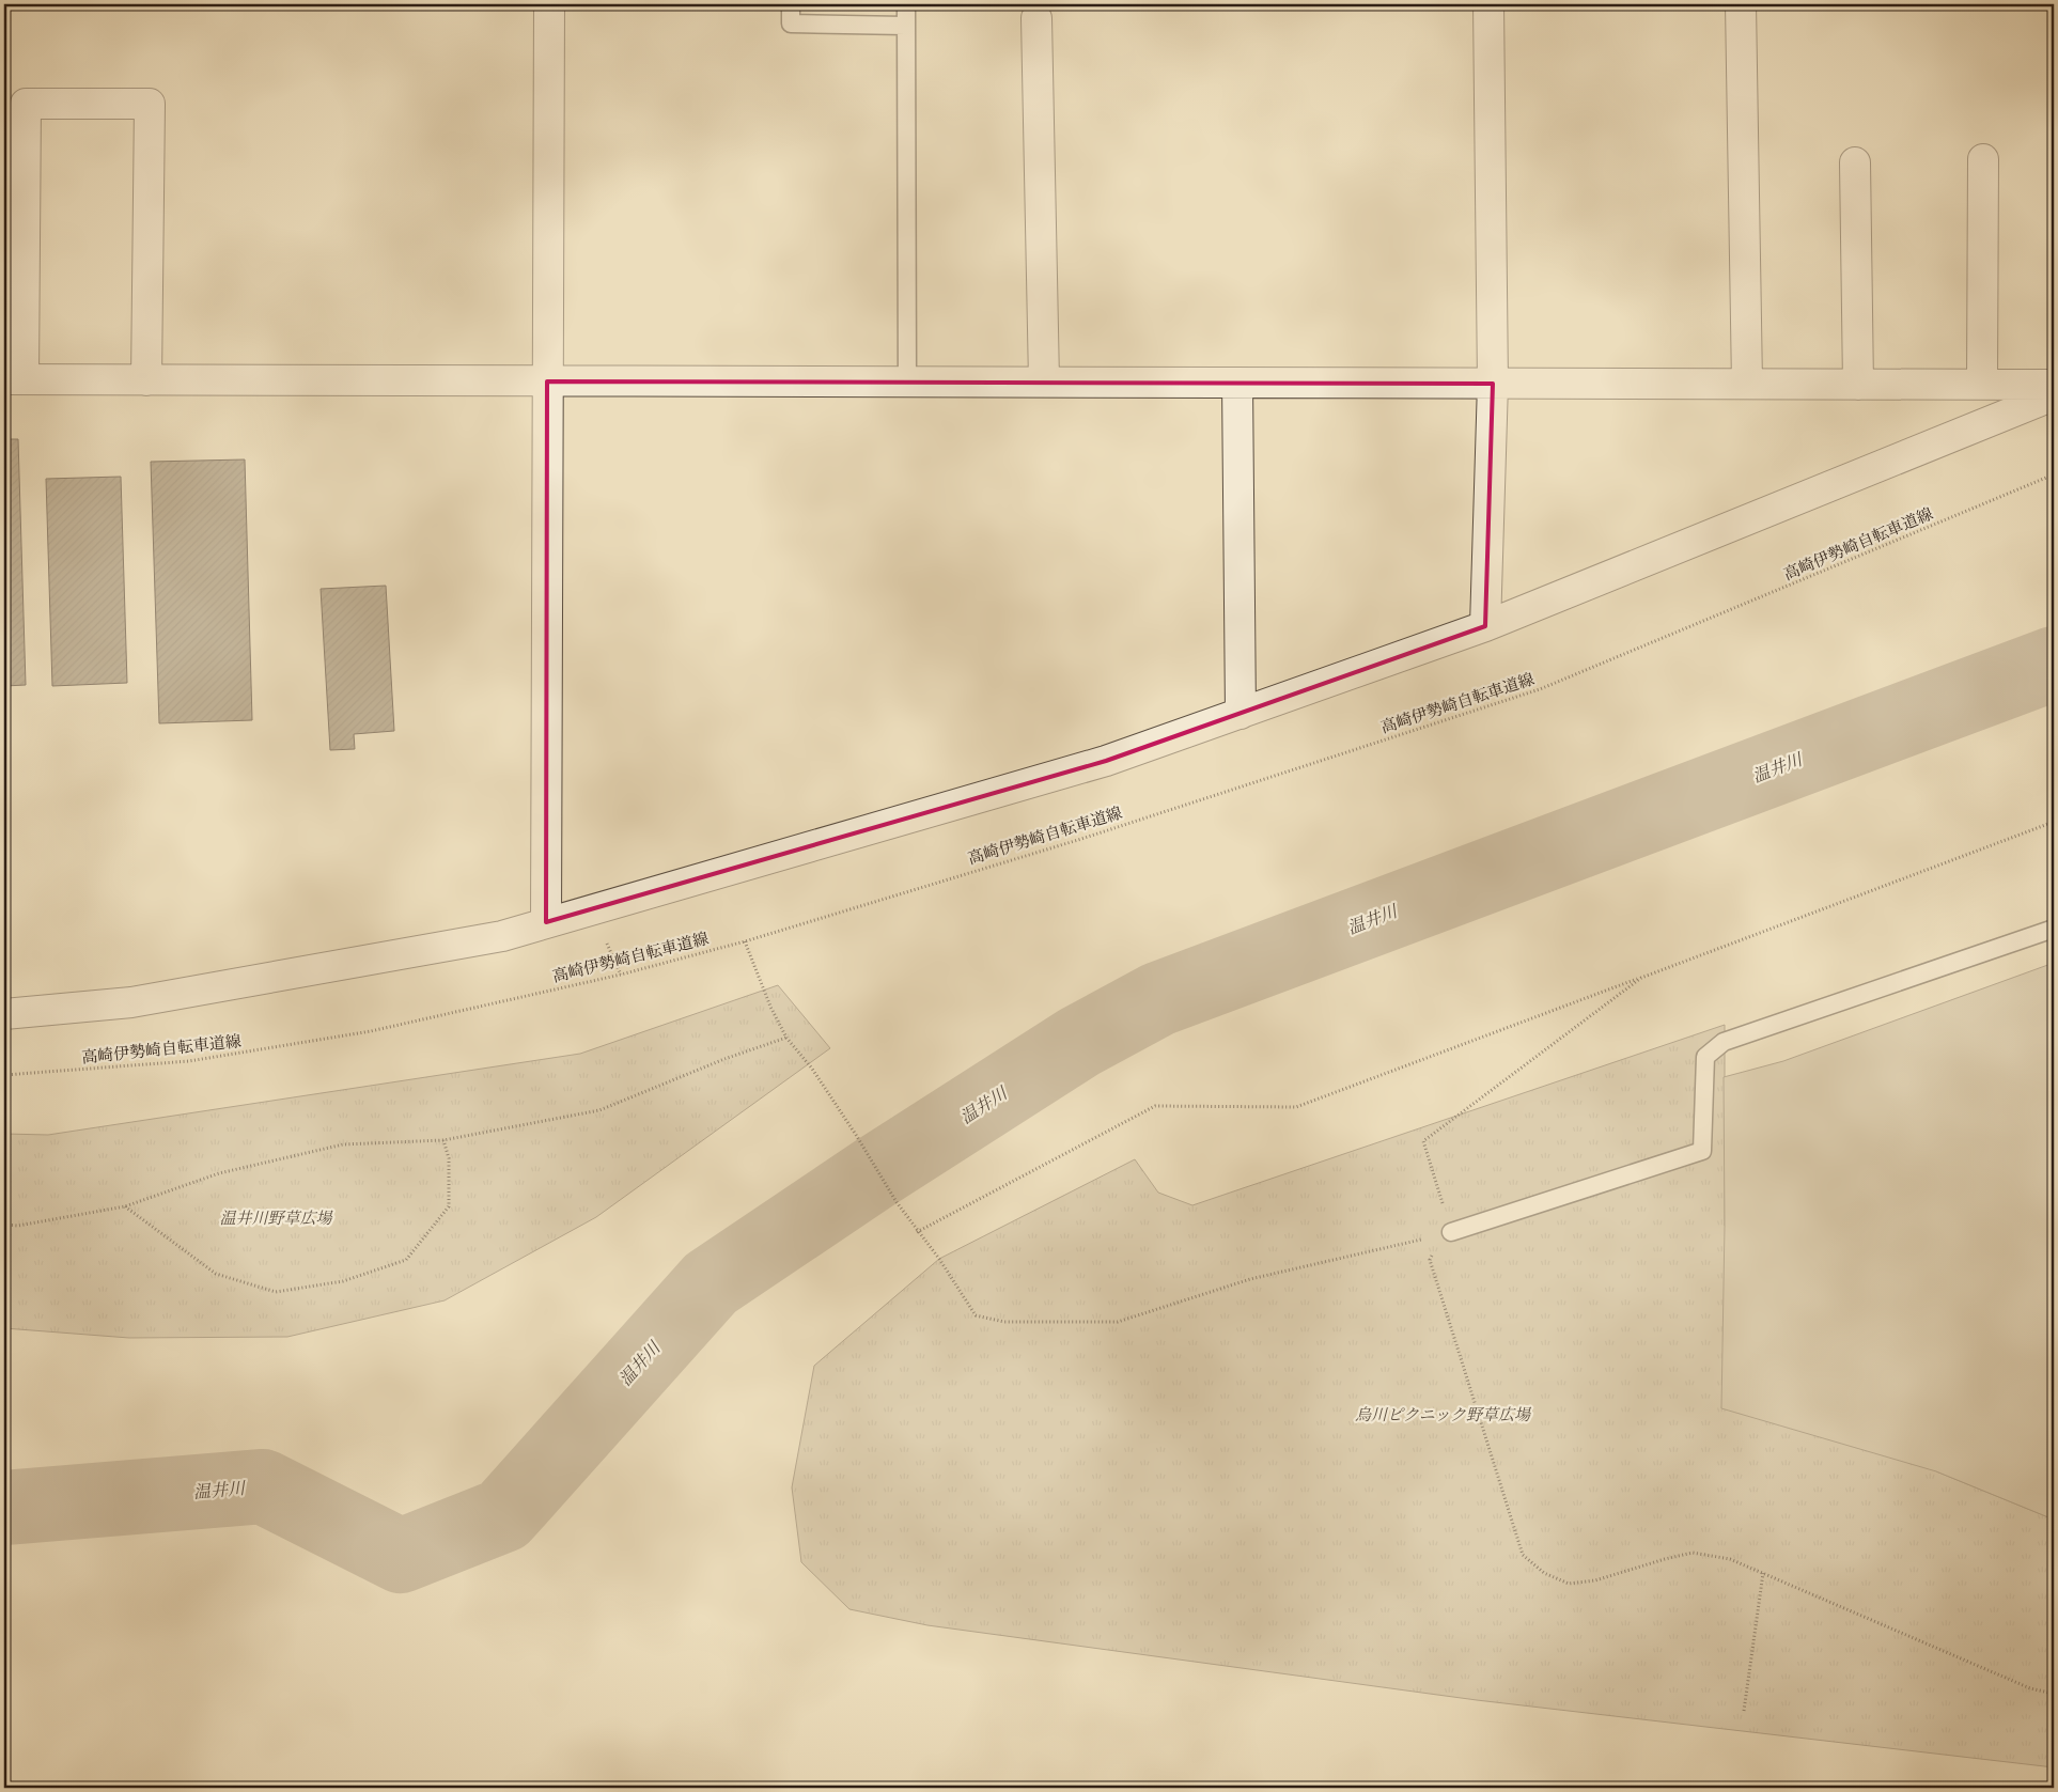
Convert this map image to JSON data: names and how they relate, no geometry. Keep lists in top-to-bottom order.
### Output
{
  "streets": {
    "path": ["高崎伊勢崎自転車道線"]
  },
  "water": ["温井川"],
  "parks": ["温井川野草広場", "烏川ピクニック野草広場"]
}
